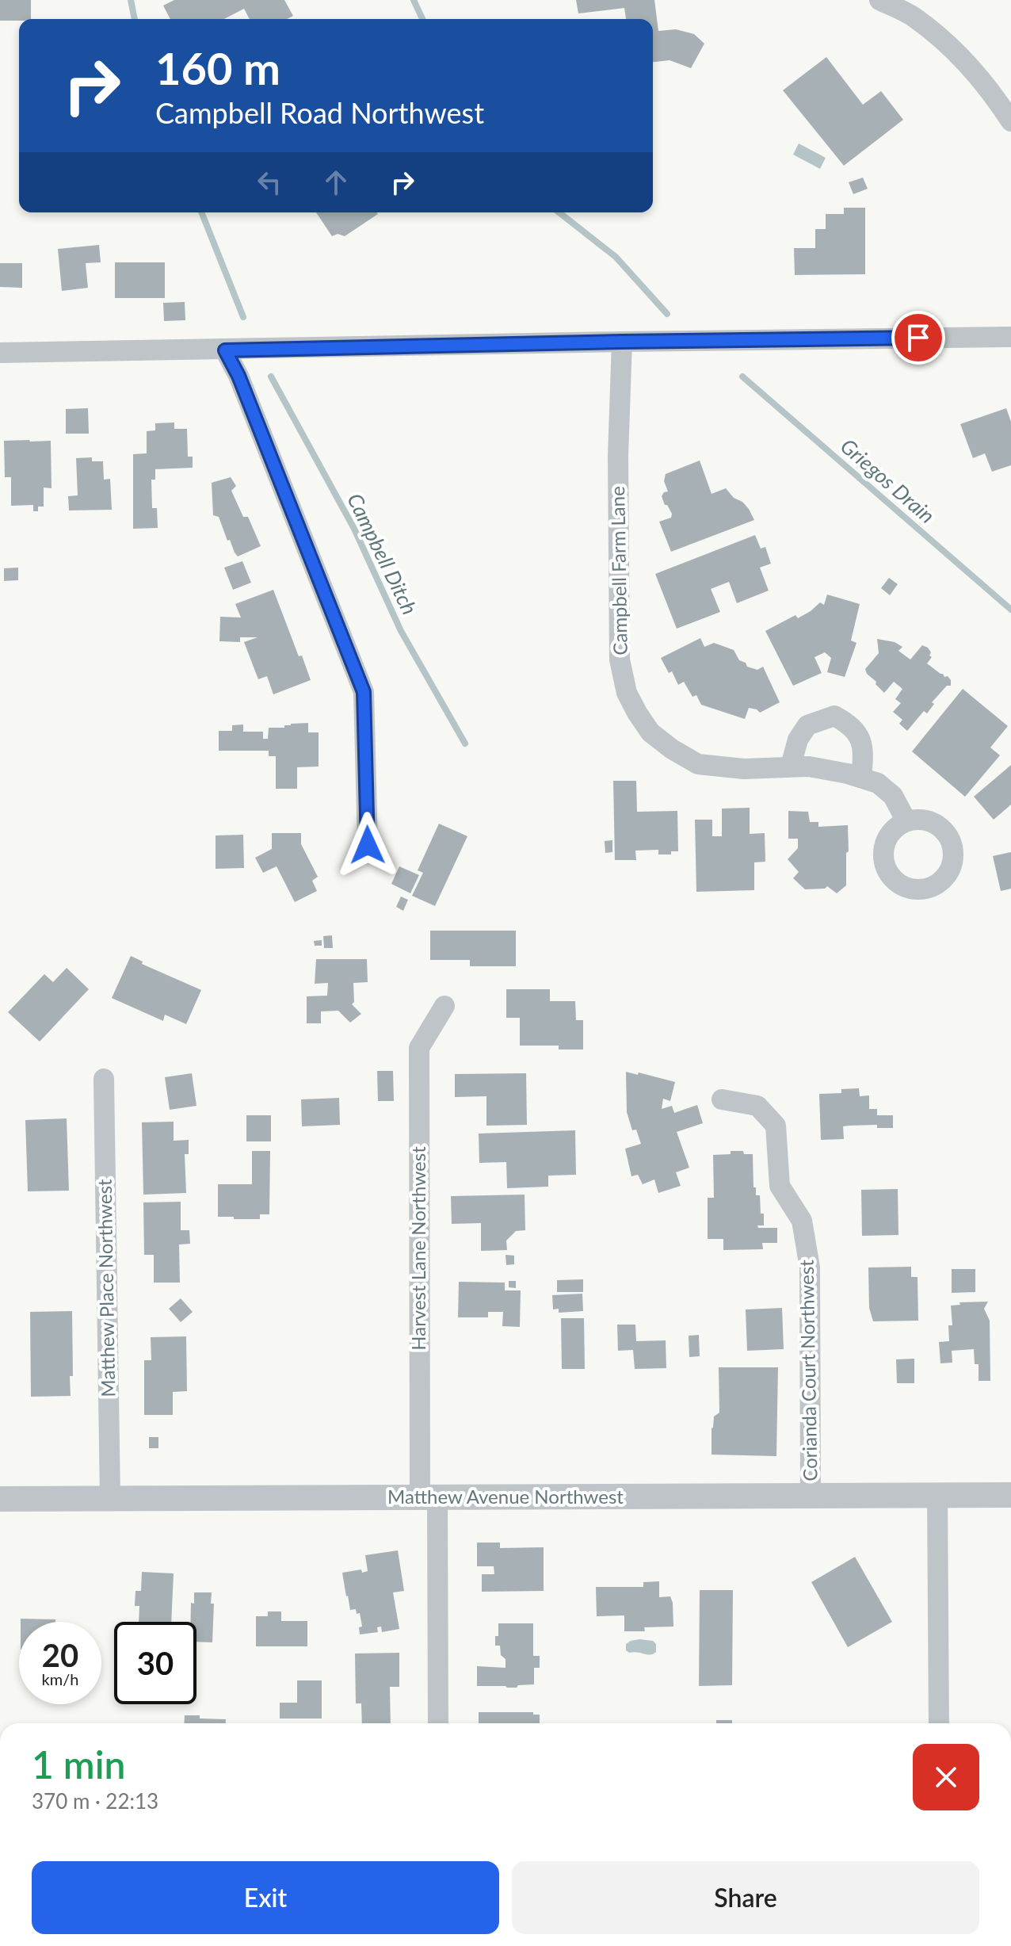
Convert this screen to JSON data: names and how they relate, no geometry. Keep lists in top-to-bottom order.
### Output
{
  "streets": {
    "street": [
      "Campbell Farm Lane",
      "Harvest Lane Northwest",
      "Matthew Place Northwest",
      "Corianda Court Northwest",
      "Matthew Avenue Northwest"
    ]
  },
  "crossings": [
    ["Harvest Lane Northwest", "Matthew Avenue Northwest"],
    ["Matthew Place Northwest", "Matthew Avenue Northwest"],
    ["Corianda Court Northwest", "Matthew Avenue Northwest"]
  ],
  "water": ["Griegos Drain", "Campbell Ditch"],
  "page": {
    "turn": ["160 m", "Campbell Road Northwest"],
    "speed": "20 km/h",
    "limit": "30",
    "heading": ["1 min", "370 m · 22:13"],
    "buttons": ["Exit", "Share"]
  }
}
